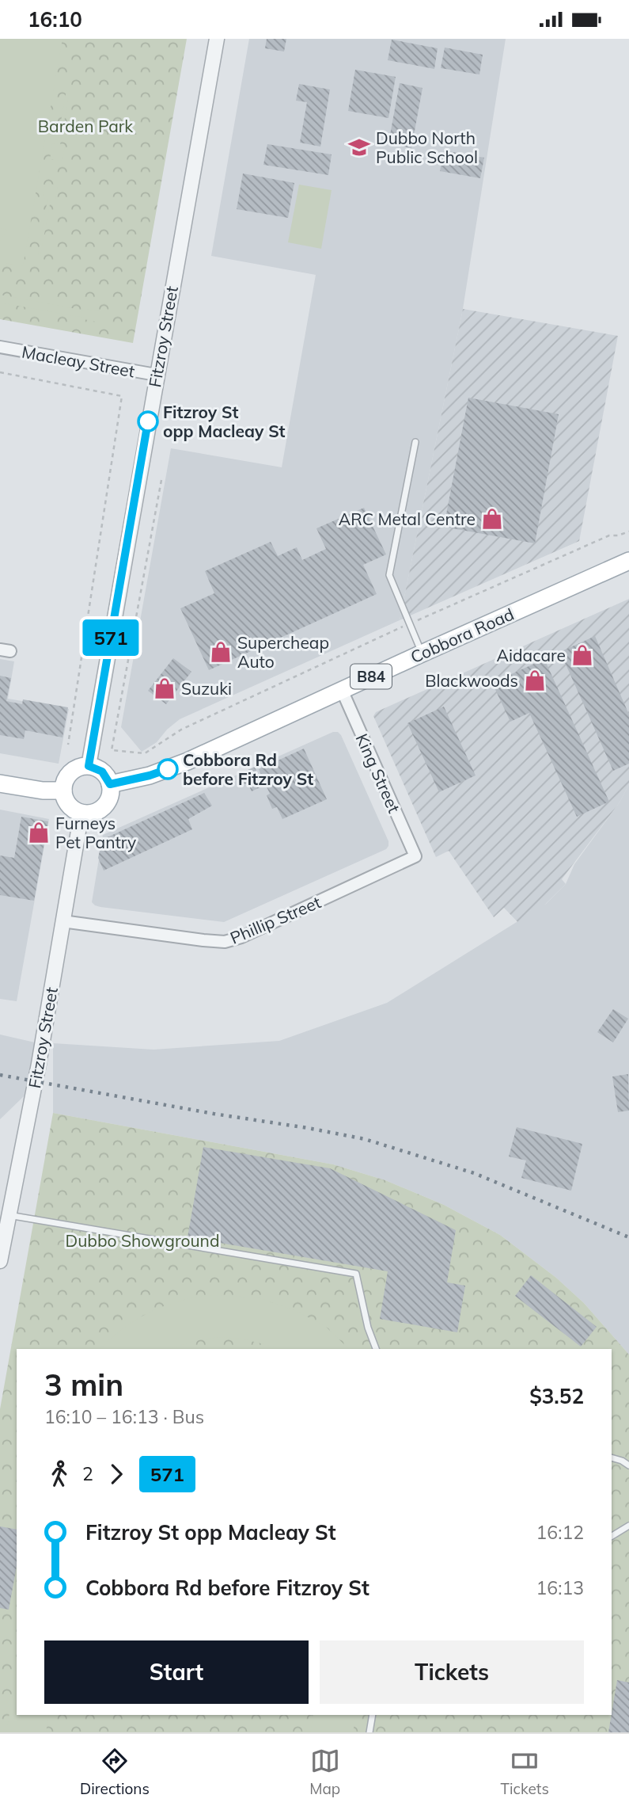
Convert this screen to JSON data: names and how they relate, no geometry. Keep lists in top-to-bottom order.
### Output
{
  "streets": {
    "main road": ["Cobbora Road", "B84"],
    "street": [
      "Fitzroy Street",
      "Macleay Street",
      "King Street",
      "Phillip Street"
    ]
  },
  "crossings": [
    ["Fitzroy Street", "Macleay Street"],
    ["Fitzroy Street", "Cobbora Road"],
    ["Fitzroy Street", "Phillip Street"],
    ["Cobbora Road", "King Street"],
    ["King Street", "Phillip Street"]
  ],
  "parks": ["Barden Park", "Dubbo Showground"],
  "places": {
    "school or university": ["Dubbo North Public School"],
    "other": ["Fitzroy St opp Macleay St", "Cobbora Rd before Fitzroy St"],
    "shop": [
      "ARC Metal Centre",
      "Supercheap Auto",
      "Aidacare",
      "Blackwoods",
      "Suzuki",
      "Furneys Pet Pantry"
    ]
  },
  "lines": ["bus line 571"],
  "page": {
    "status": "16:10",
    "on_map": "571",
    "heading": ["3 min", "16:10 – 16:13 · Bus", "$3.52"],
    "legs": ["2", "571"],
    "list": [
      {
        "name": "Fitzroy St opp Macleay St",
        "value": "16:12"
      },
      {
        "name": "Cobbora Rd before Fitzroy St",
        "value": "16:13"
      }
    ],
    "buttons": ["Start", "Tickets"],
    "tabs": ["Directions", "Map", "Tickets"]
  }
}
